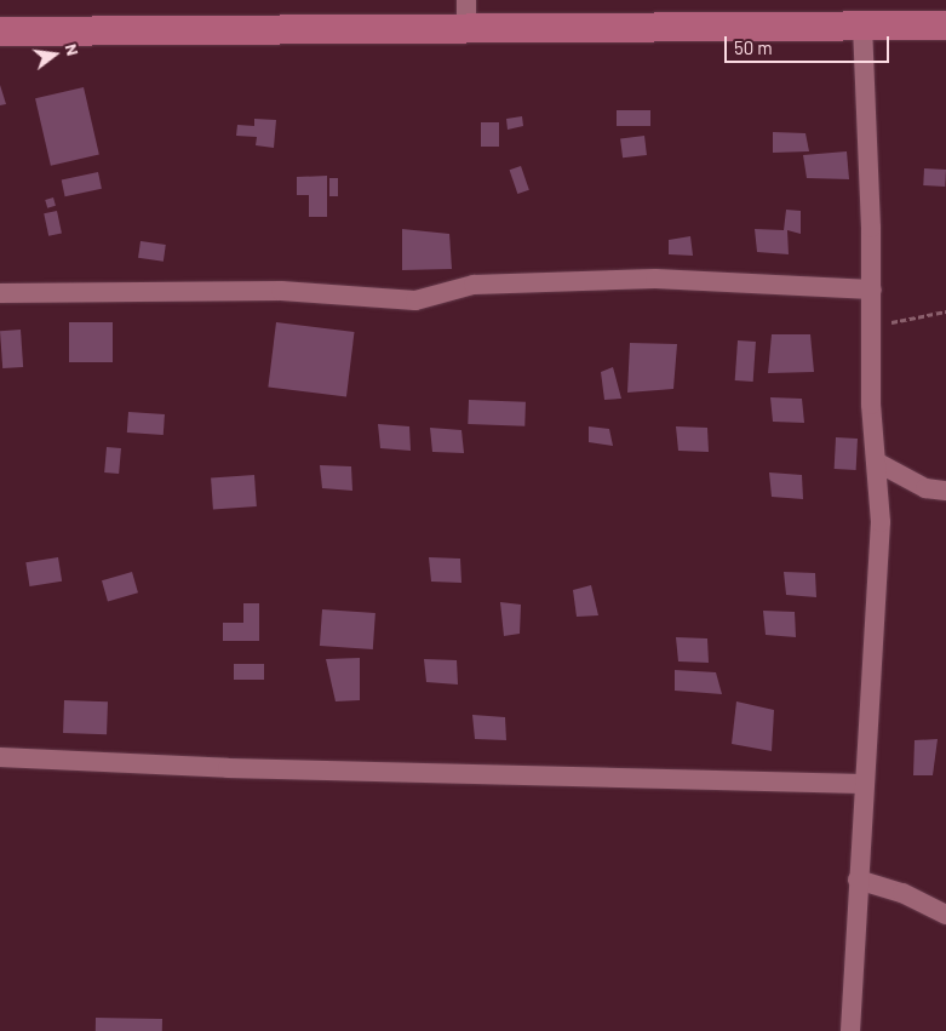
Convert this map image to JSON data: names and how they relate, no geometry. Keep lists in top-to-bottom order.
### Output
{
  "scale_bar": "50 m",
  "north": "right"
}
